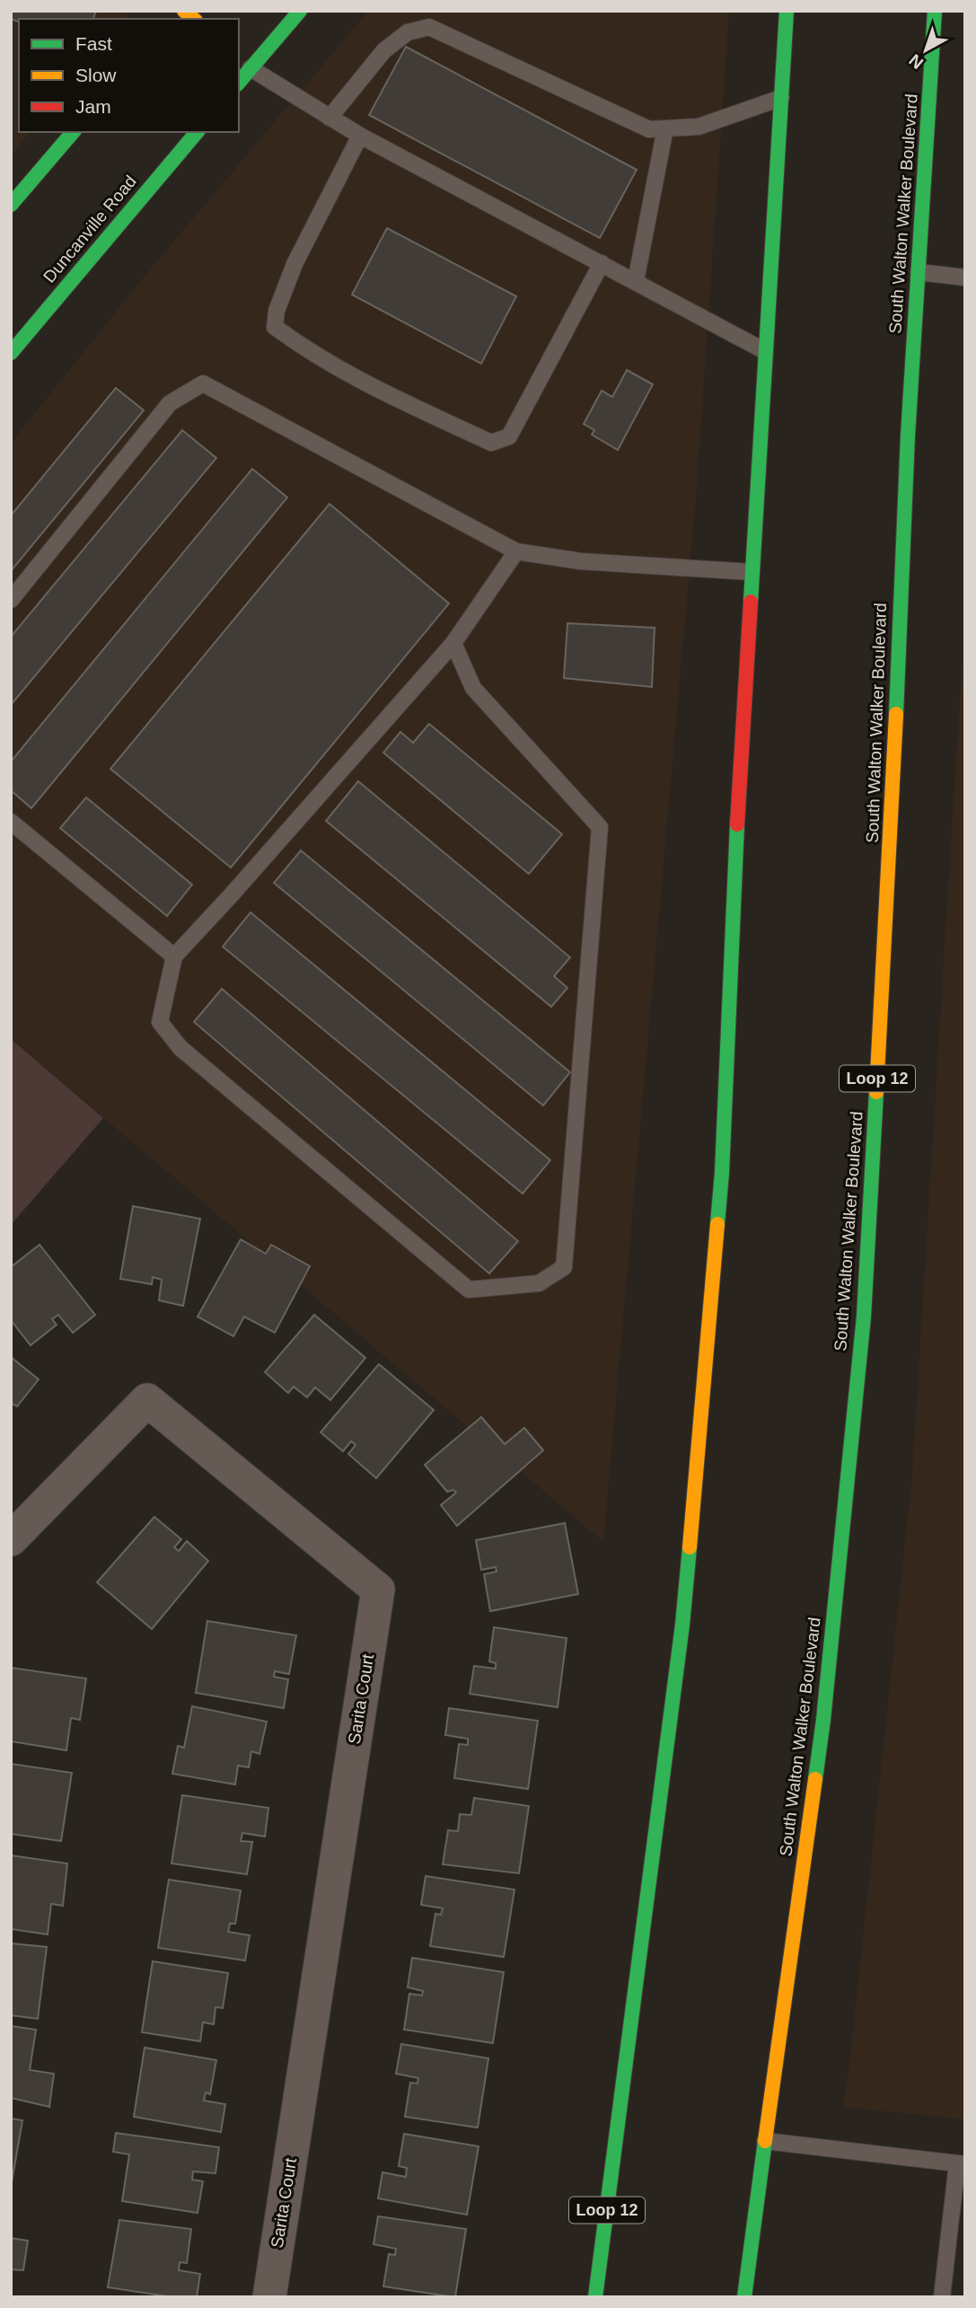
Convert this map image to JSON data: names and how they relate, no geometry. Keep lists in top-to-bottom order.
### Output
{
  "streets": {
    "main road": ["South Walton Walker Boulevard", "Duncanville Road", "Loop 12"],
    "street": ["Sarita Court"]
  },
  "legend": ["Fast", "Slow", "Jam"],
  "north": "bottom left"
}
